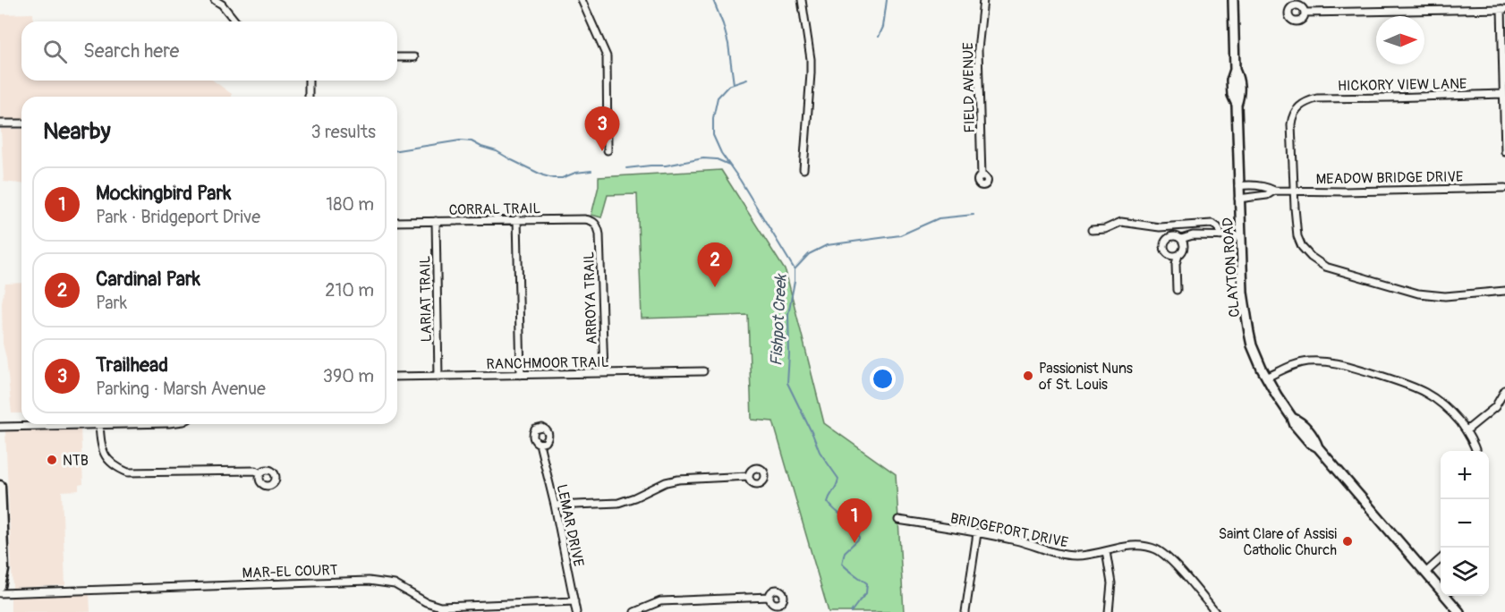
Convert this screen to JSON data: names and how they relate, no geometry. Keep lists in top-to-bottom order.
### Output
{
  "streets": {
    "main road": ["CLAYTON ROAD"],
    "street": [
      "HICKORY VIEW LANE",
      "FIELD AVENUE",
      "MEADOW BRIDGE DRIVE",
      "CORRAL TRAIL",
      "ARROYA TRAIL",
      "LARIAT TRAIL",
      "RANCHMOOR TRAIL",
      "LEMAR DRIVE",
      "BRIDGEPORT DRIVE",
      "MAR-EL COURT"
    ]
  },
  "crossings": [
    ["HICKORY VIEW LANE", "MEADOW BRIDGE DRIVE"],
    ["MEADOW BRIDGE DRIVE", "CLAYTON ROAD"],
    ["CORRAL TRAIL", "ARROYA TRAIL"],
    ["CORRAL TRAIL", "LARIAT TRAIL"],
    ["ARROYA TRAIL", "RANCHMOOR TRAIL"],
    ["LARIAT TRAIL", "RANCHMOOR TRAIL"],
    ["LEMAR DRIVE", "MAR-EL COURT"]
  ],
  "water": ["Fishpot Creek"],
  "places": ["Passionist Nuns of St. Louis", "NTB", "Saint Clare of Assisi Catholic Church"],
  "north": "right",
  "page": {
    "search": "Search here",
    "heading": ["Nearby", "3 results"],
    "pins": ["3", "2", "1"],
    "list": [
      {
        "mark": "1",
        "name": "Mockingbird Park",
        "note": "Park · Bridgeport Drive",
        "value": "180 m"
      },
      {
        "mark": "2",
        "name": "Cardinal Park",
        "note": "Park",
        "value": "210 m"
      },
      {
        "mark": "3",
        "name": "Trailhead",
        "note": "Parking · Marsh Avenue",
        "value": "390 m"
      }
    ],
    "map_buttons": ["+", "−"]
  }
}
